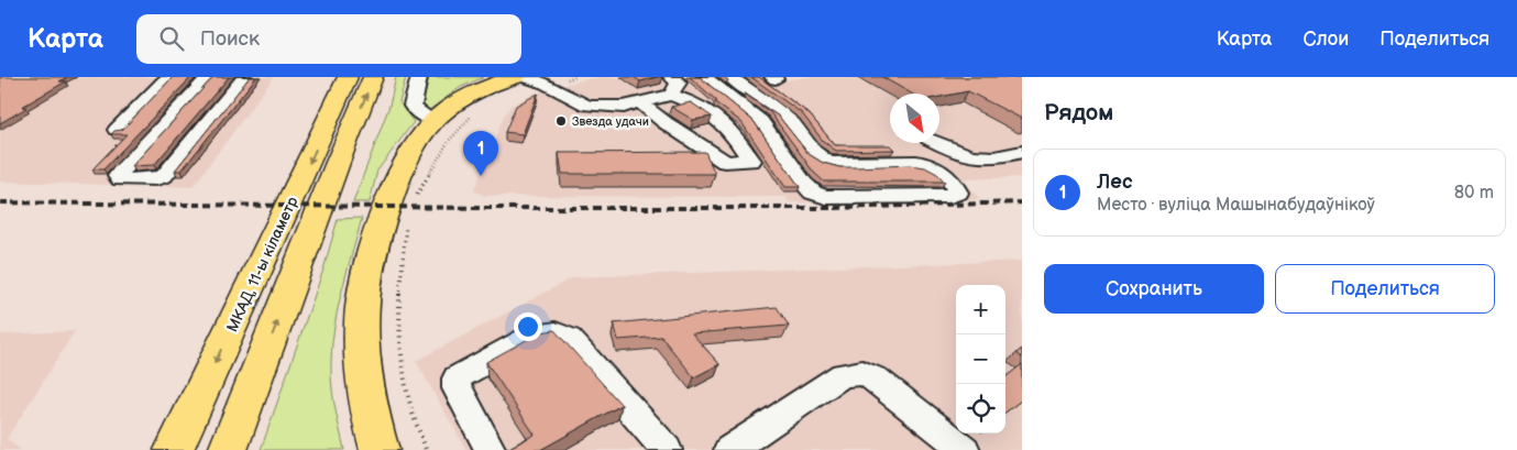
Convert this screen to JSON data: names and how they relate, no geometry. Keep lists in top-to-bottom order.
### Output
{
  "streets": {
    "main road": ["МКАД, 11-ы кіламетр"]
  },
  "places": ["Звезда удачи"],
  "north": "bottom right",
  "page": {
    "header": "Карта",
    "search": "Поиск",
    "nav": ["Карта", "Слои", "Поделиться"],
    "heading": "Рядом",
    "pins": "1",
    "list": [
      {
        "mark": "1",
        "name": "Лес",
        "note": "Место · вуліца Машынабудаўнікоў",
        "value": "80 m"
      }
    ],
    "buttons": ["Сохранить", "Поделиться"],
    "map_buttons": ["+", "−"]
  }
}
